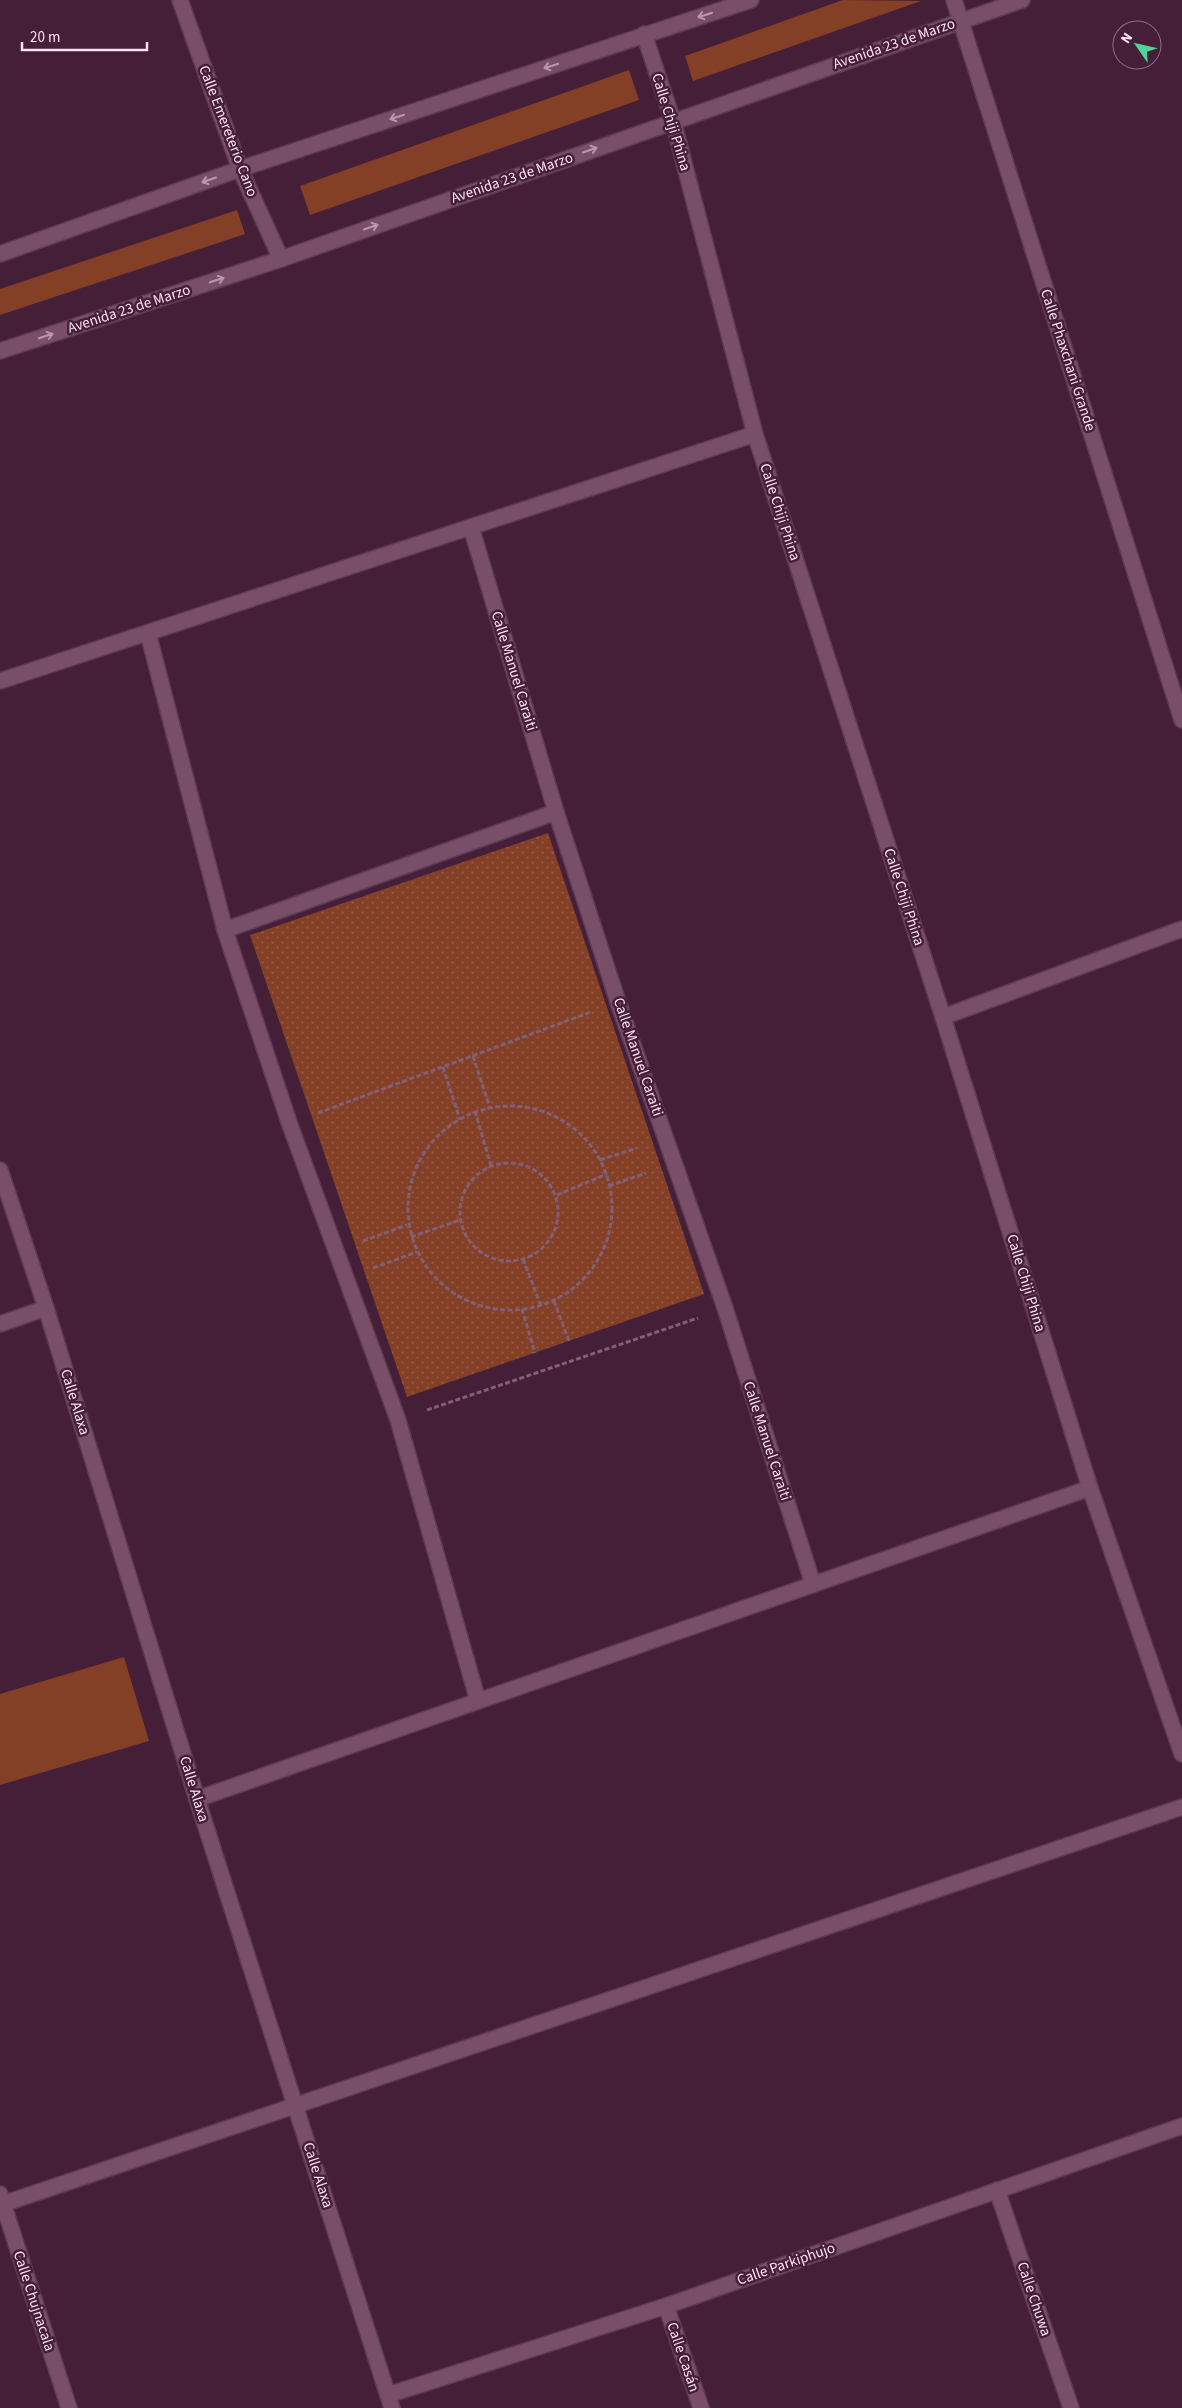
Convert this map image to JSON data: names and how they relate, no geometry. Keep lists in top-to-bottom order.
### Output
{
  "streets": {
    "street": [
      "Avenida 23 de Marzo",
      "Calle Chiji Phina",
      "Calle Emereterio Cano",
      "Calle Phaxchani Grande",
      "Calle Manuel Caraiti",
      "Calle Alaxa",
      "Calle Parkiphujo",
      "Calle Chuwa",
      "Calle Chujnacala",
      "Calle Casán"
    ]
  },
  "crossings": [
    ["Avenida 23 de Marzo", "Calle Chiji Phina"],
    ["Avenida 23 de Marzo", "Calle Emereterio Cano"],
    ["Avenida 23 de Marzo", "Calle Phaxchani Grande"],
    ["Calle Alaxa", "Calle Parkiphujo"],
    ["Calle Parkiphujo", "Calle Chuwa"],
    ["Calle Parkiphujo", "Calle Casán"]
  ],
  "scale_bar": "20 m",
  "north": "top left"
}
